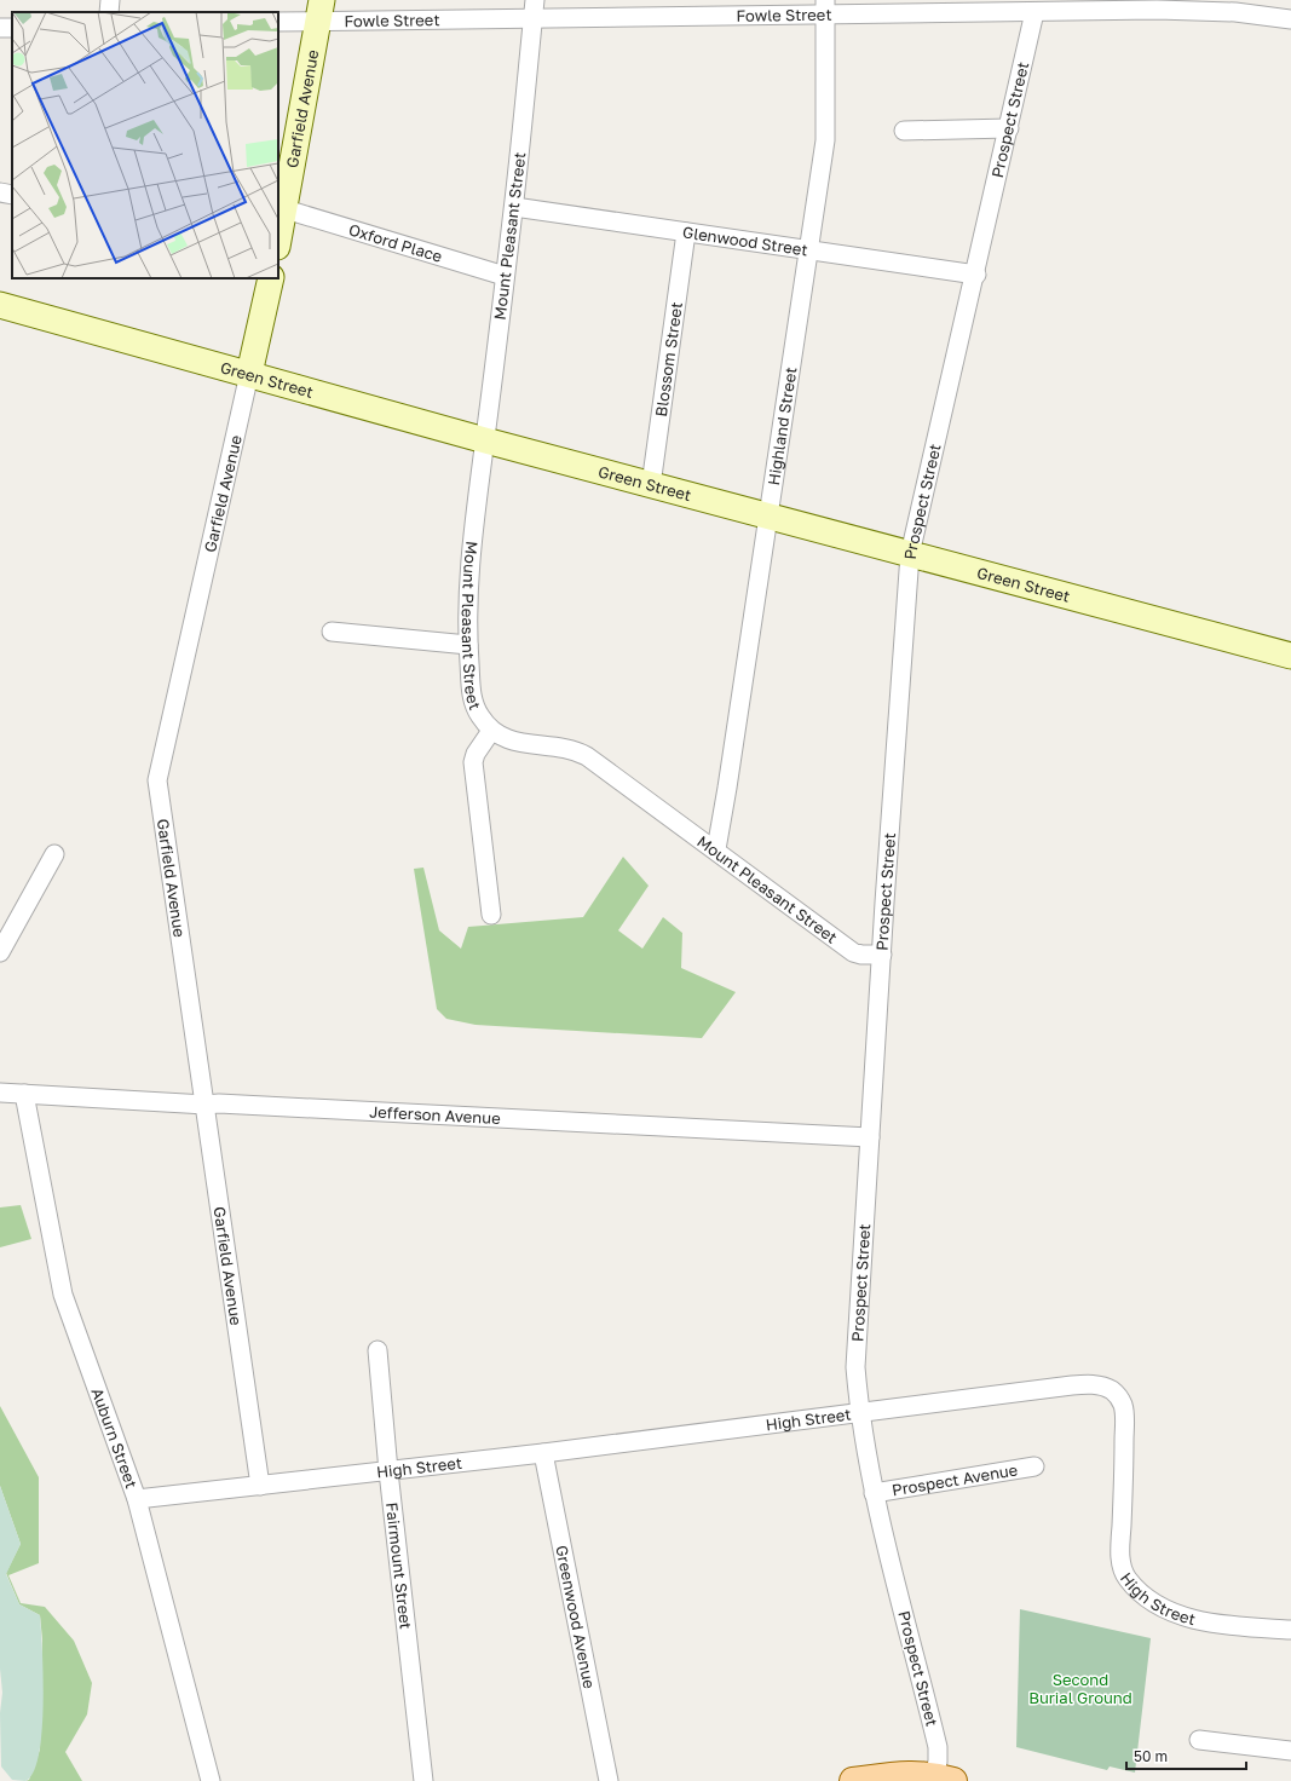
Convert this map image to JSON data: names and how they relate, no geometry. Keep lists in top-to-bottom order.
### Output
{
  "streets": {
    "street": [
      "Fowle Street",
      "Garfield Avenue",
      "Prospect Street",
      "Mount Pleasant Street",
      "Glenwood Street",
      "Oxford Place",
      "Blossom Street",
      "Green Street",
      "Highland Street",
      "Jefferson Avenue",
      "High Street",
      "Auburn Street",
      "Prospect Avenue",
      "Fairmount Street",
      "Greenwood Avenue"
    ]
  },
  "crossings": [
    ["Fowle Street", "Garfield Avenue"],
    ["Fowle Street", "Prospect Street"],
    ["Fowle Street", "Mount Pleasant Street"],
    ["Fowle Street", "Highland Street"],
    ["Garfield Avenue", "Oxford Place"],
    ["Garfield Avenue", "Green Street"],
    ["Garfield Avenue", "Jefferson Avenue"],
    ["Garfield Avenue", "High Street"],
    ["Prospect Street", "Mount Pleasant Street"],
    ["Prospect Street", "Glenwood Street"],
    ["Prospect Street", "Green Street"],
    ["Prospect Street", "Jefferson Avenue"],
    ["Prospect Street", "High Street"],
    ["Prospect Street", "Prospect Avenue"],
    ["Mount Pleasant Street", "Glenwood Street"],
    ["Mount Pleasant Street", "Oxford Place"],
    ["Mount Pleasant Street", "Green Street"],
    ["Mount Pleasant Street", "Highland Street"],
    ["Glenwood Street", "Blossom Street"],
    ["Glenwood Street", "Highland Street"],
    ["Blossom Street", "Green Street"],
    ["Green Street", "Highland Street"],
    ["Jefferson Avenue", "Auburn Street"],
    ["High Street", "Auburn Street"],
    ["High Street", "Fairmount Street"],
    ["High Street", "Greenwood Avenue"]
  ],
  "parks": ["Second Burial Ground"],
  "scale_bar": "50 m"
}
